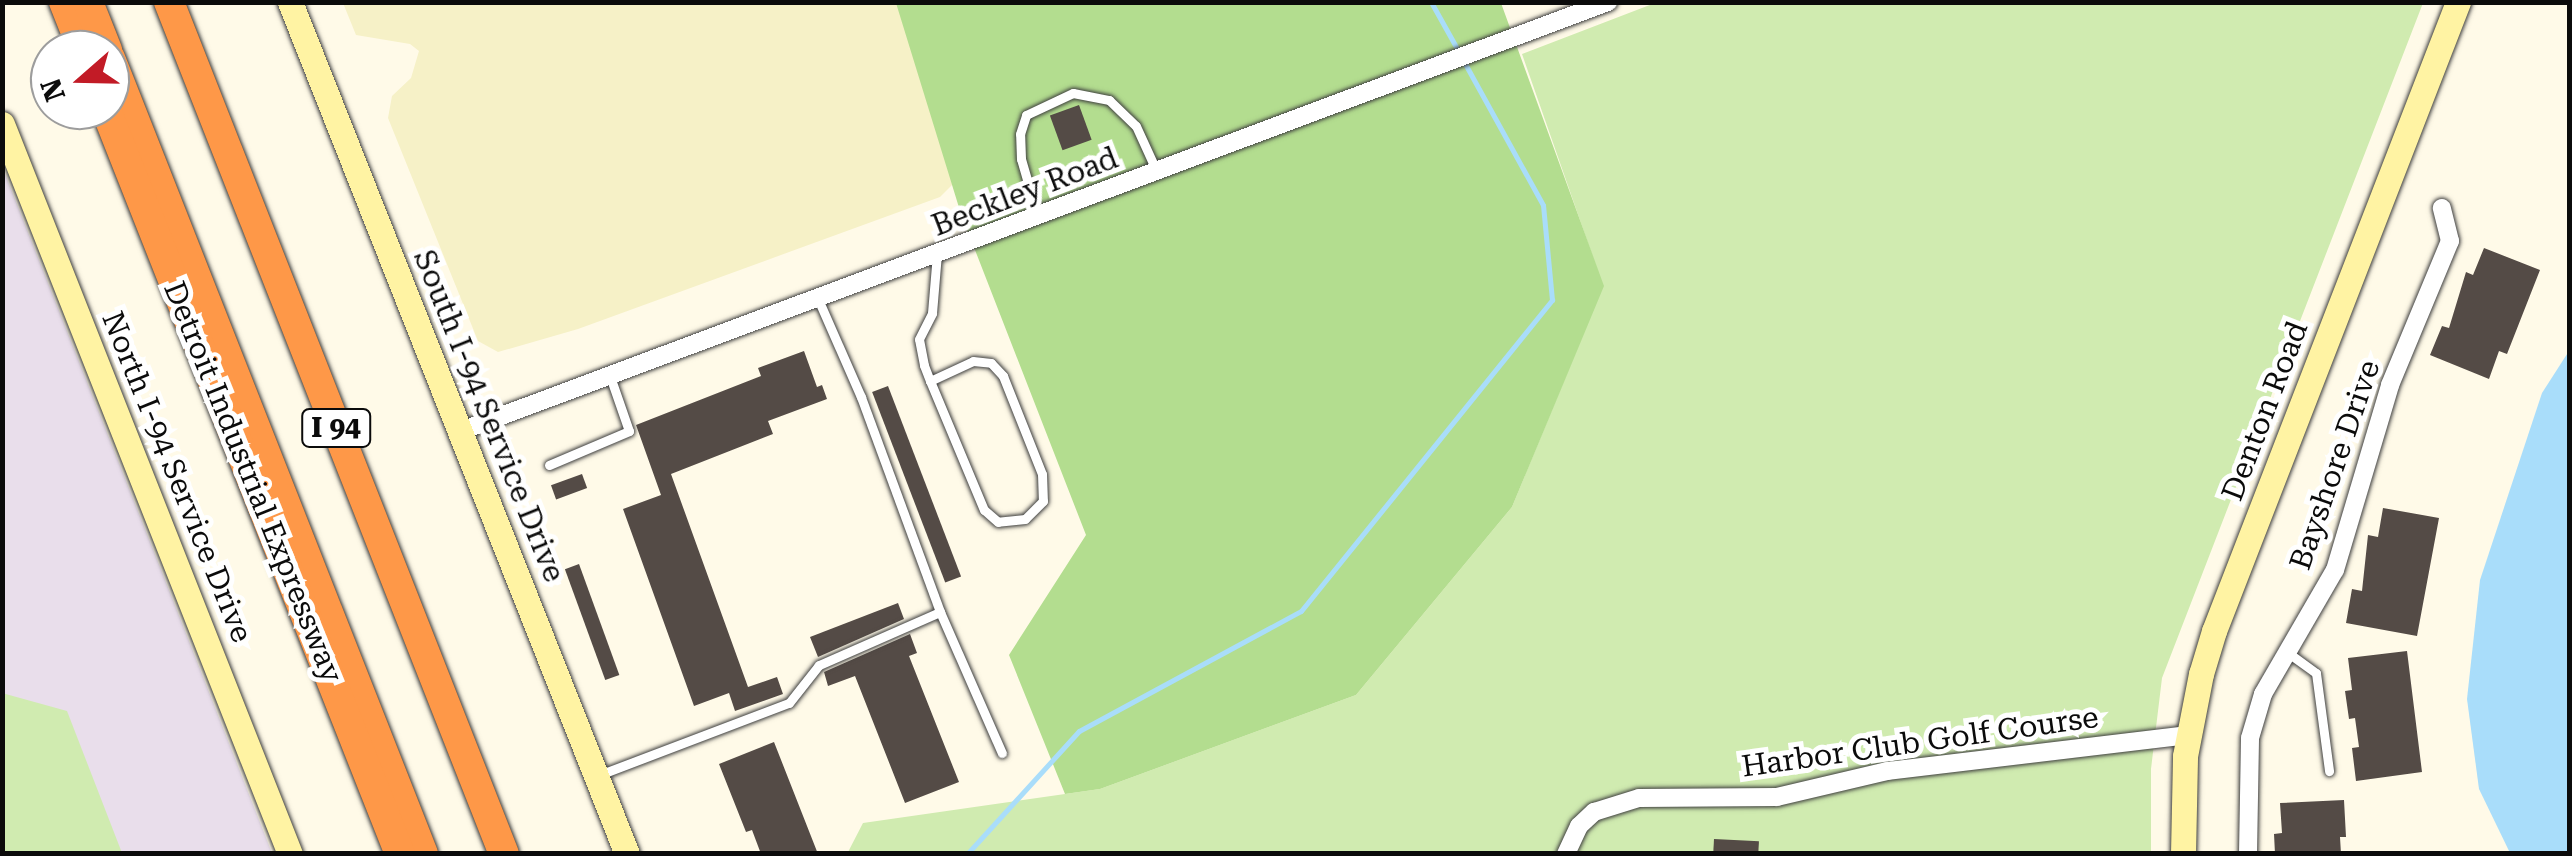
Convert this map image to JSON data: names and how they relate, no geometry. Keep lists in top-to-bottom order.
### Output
{
  "streets": {
    "highway": ["I 94", "Detroit Industrial Expressway"],
    "street": [
      "Beckley Road",
      "Denton Road",
      "South I-94 Service Drive",
      "Bayshore Drive",
      "North I-94 Service Drive",
      "Harbor Club Golf Course"
    ]
  },
  "crossings": [
    ["Beckley Road", "South I-94 Service Drive"],
    ["Denton Road", "Harbor Club Golf Course"]
  ],
  "north": "left"
}
